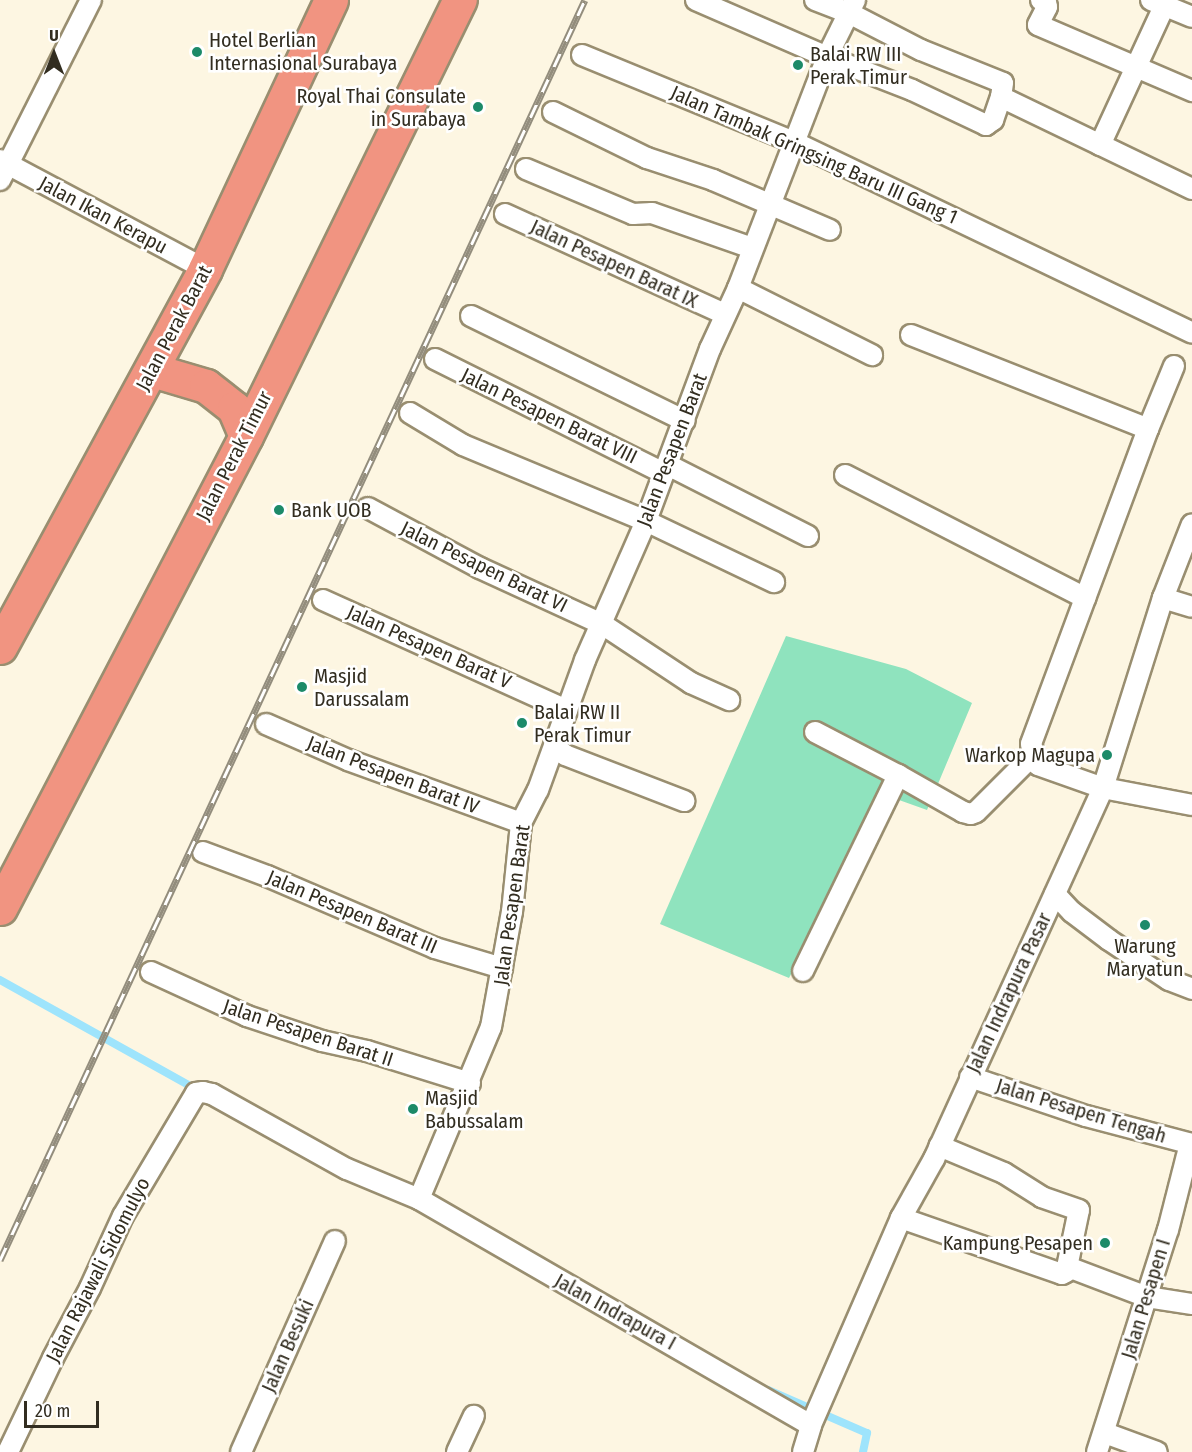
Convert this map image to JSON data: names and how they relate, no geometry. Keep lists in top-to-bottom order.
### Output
{
  "streets": {
    "highway": ["Jalan Perak Barat", "Jalan Perak Timur"],
    "street": [
      "Jalan Tambak Gringsing Baru III Gang 1",
      "Jalan Ikan Kerapu",
      "Jalan Pesapen Barat IX",
      "Jalan Pesapen Barat VIII",
      "Jalan Pesapen Barat",
      "Jalan Pesapen Barat VI",
      "Jalan Pesapen Barat V",
      "Jalan Pesapen Barat IV",
      "Jalan Pesapen Barat III",
      "Jalan Indrapura Pasar",
      "Jalan Pesapen Barat II",
      "Jalan Pesapen Tengah",
      "Jalan Rajawali Sidomulyo",
      "Jalan Pesapen I",
      "Jalan Indrapura I",
      "Jalan Besuki"
    ]
  },
  "crossings": [
    ["Jalan Tambak Gringsing Baru III Gang 1", "Jalan Pesapen Barat"],
    ["Jalan Ikan Kerapu", "Jalan Perak Barat"],
    ["Jalan Pesapen Barat IX", "Jalan Pesapen Barat"],
    ["Jalan Pesapen Barat VIII", "Jalan Pesapen Barat"],
    ["Jalan Pesapen Barat", "Jalan Pesapen Barat VI"],
    ["Jalan Pesapen Barat", "Jalan Pesapen Barat V"],
    ["Jalan Pesapen Barat", "Jalan Pesapen Barat IV"],
    ["Jalan Pesapen Barat", "Jalan Pesapen Barat III"],
    ["Jalan Pesapen Barat", "Jalan Pesapen Barat II"],
    ["Jalan Pesapen Barat", "Jalan Rajawali Sidomulyo"],
    ["Jalan Pesapen Barat", "Jalan Indrapura I"],
    ["Jalan Indrapura Pasar", "Jalan Pesapen Tengah"],
    ["Jalan Indrapura Pasar", "Jalan Indrapura I"],
    ["Jalan Pesapen Tengah", "Jalan Pesapen I"],
    ["Jalan Rajawali Sidomulyo", "Jalan Indrapura I"]
  ],
  "places": [
    "Hotel Berlian Internasional Surabaya",
    "Balai RW III Perak Timur",
    "Royal Thai Consulate in Surabaya",
    "Bank UOB",
    "Masjid Darussalam",
    "Balai RW II Perak Timur",
    "Warkop Magupa",
    "Warung Maryatun",
    "Masjid Babussalam",
    "Kampung Pesapen"
  ],
  "scale_bar": "20 m",
  "north": "top"
}
